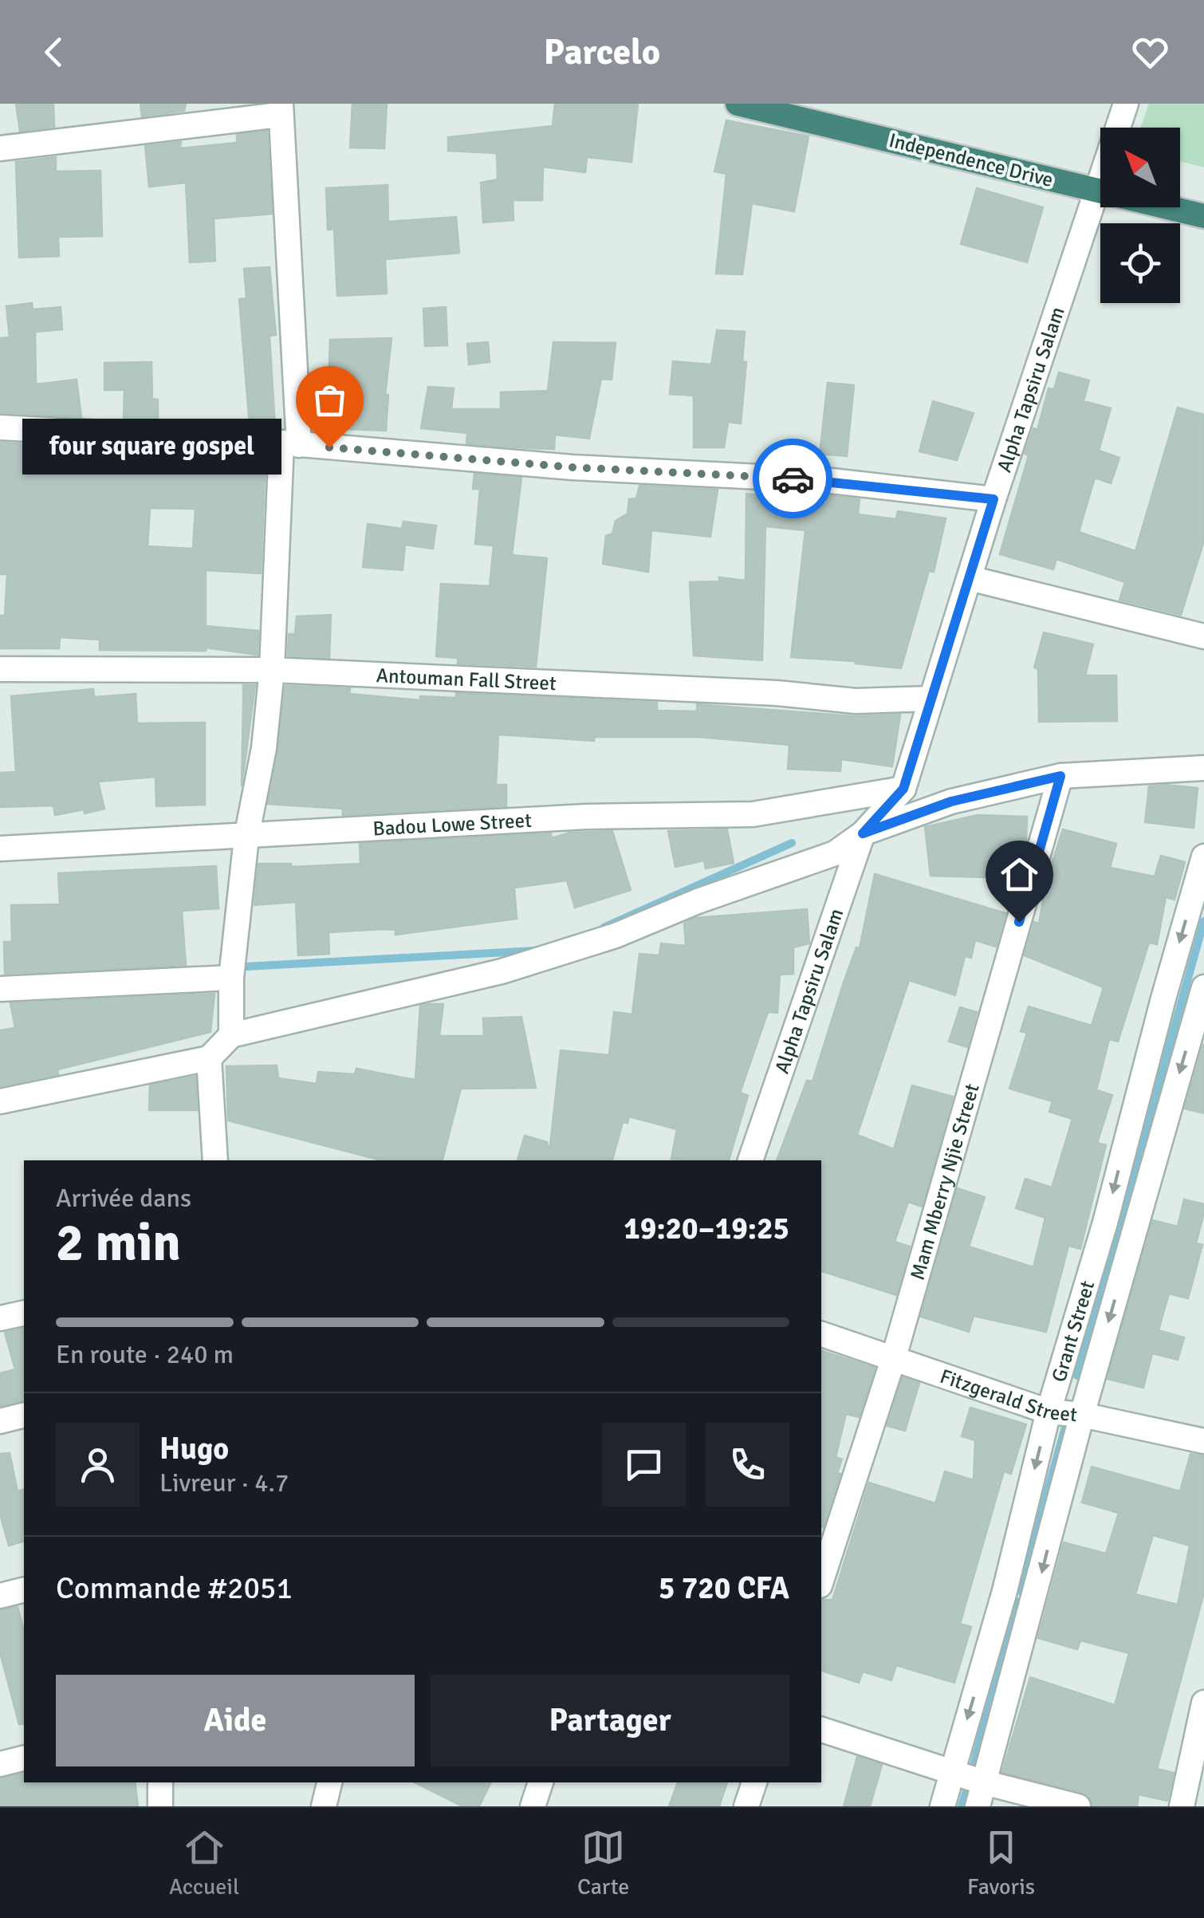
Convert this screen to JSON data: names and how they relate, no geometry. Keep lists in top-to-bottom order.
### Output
{
  "streets": {
    "highway": ["Independence Drive"],
    "street": [
      "Alpha Tapsiru Salam",
      "Antouman Fall Street",
      "Badou Lowe Street",
      "Mam Mberry Njie Street",
      "Grant Street",
      "Fitzgerald Street"
    ]
  },
  "crossings": [
    ["Independence Drive", "Alpha Tapsiru Salam"],
    ["Alpha Tapsiru Salam", "Antouman Fall Street"],
    ["Alpha Tapsiru Salam", "Badou Lowe Street"],
    ["Mam Mberry Njie Street", "Fitzgerald Street"],
    ["Grant Street", "Fitzgerald Street"]
  ],
  "one_way": ["Grant Street"],
  "places": ["four square gospel"],
  "north": "top left",
  "page": {
    "header": "Parcelo",
    "bubble": "four square gospel",
    "heading": ["2 min", "Arrivée dans", "19:20–19:25"],
    "panel": [
      "Hugo",
      "Livreur · 4.7",
      "Commande #2051",
      "5 720 CFA"
    ],
    "bar": "En route · 240 m",
    "buttons": ["Aide", "Partager"],
    "tabs": ["Accueil", "Carte", "Favoris"]
  }
}
